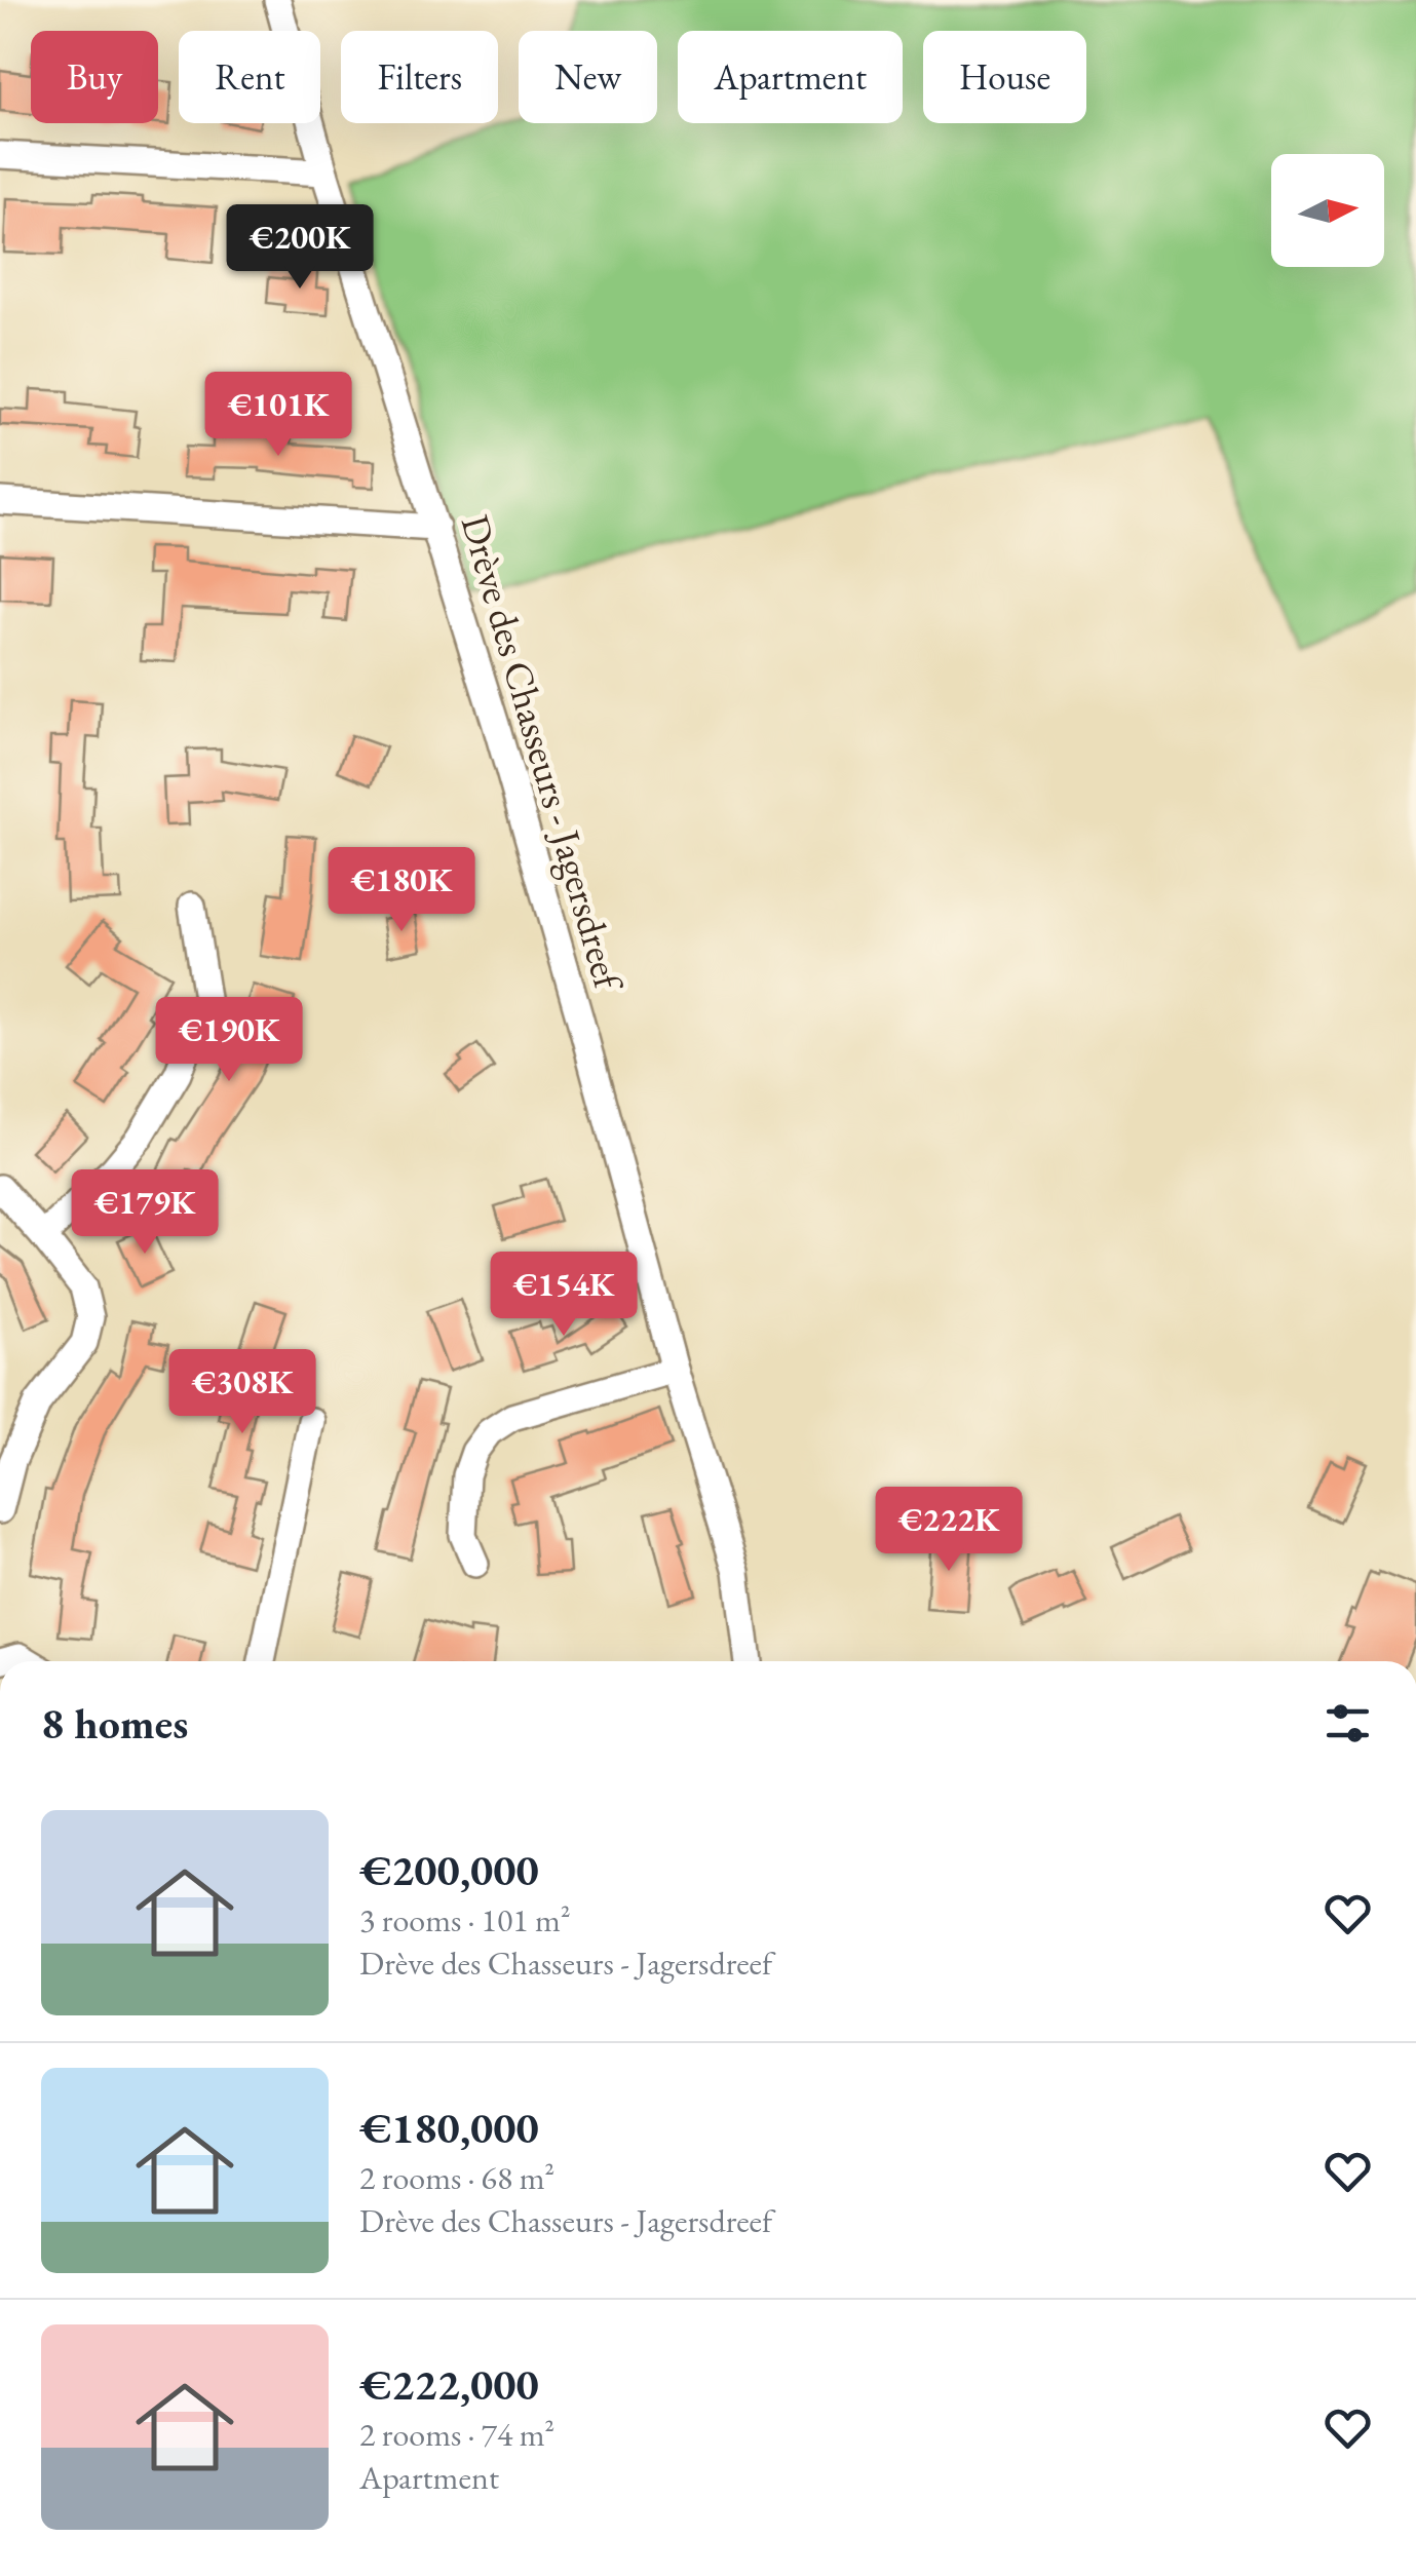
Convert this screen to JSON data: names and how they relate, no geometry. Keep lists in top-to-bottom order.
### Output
{
  "streets": {
    "street": ["Drève des Chasseurs - Jagersdreef"]
  },
  "north": "right",
  "page": {
    "chip": [
      "Buy",
      "Rent",
      "Filters",
      "New",
      "Apartment",
      "House"
    ],
    "price": [
      "€200K",
      "€101K",
      "€180K",
      "€190K",
      "€179K",
      "€154K",
      "€308K",
      "€222K"
    ],
    "heading": "8 homes",
    "list": [
      {
        "name": "€200,000",
        "note": "3 rooms · 101 m² · Drève des Chasseurs - Jagersdreef"
      },
      {
        "name": "€180,000",
        "note": "2 rooms · 68 m² · Drève des Chasseurs - Jagersdreef"
      },
      {
        "name": "€222,000",
        "note": "2 rooms · 74 m² · Apartment"
      }
    ]
  }
}
